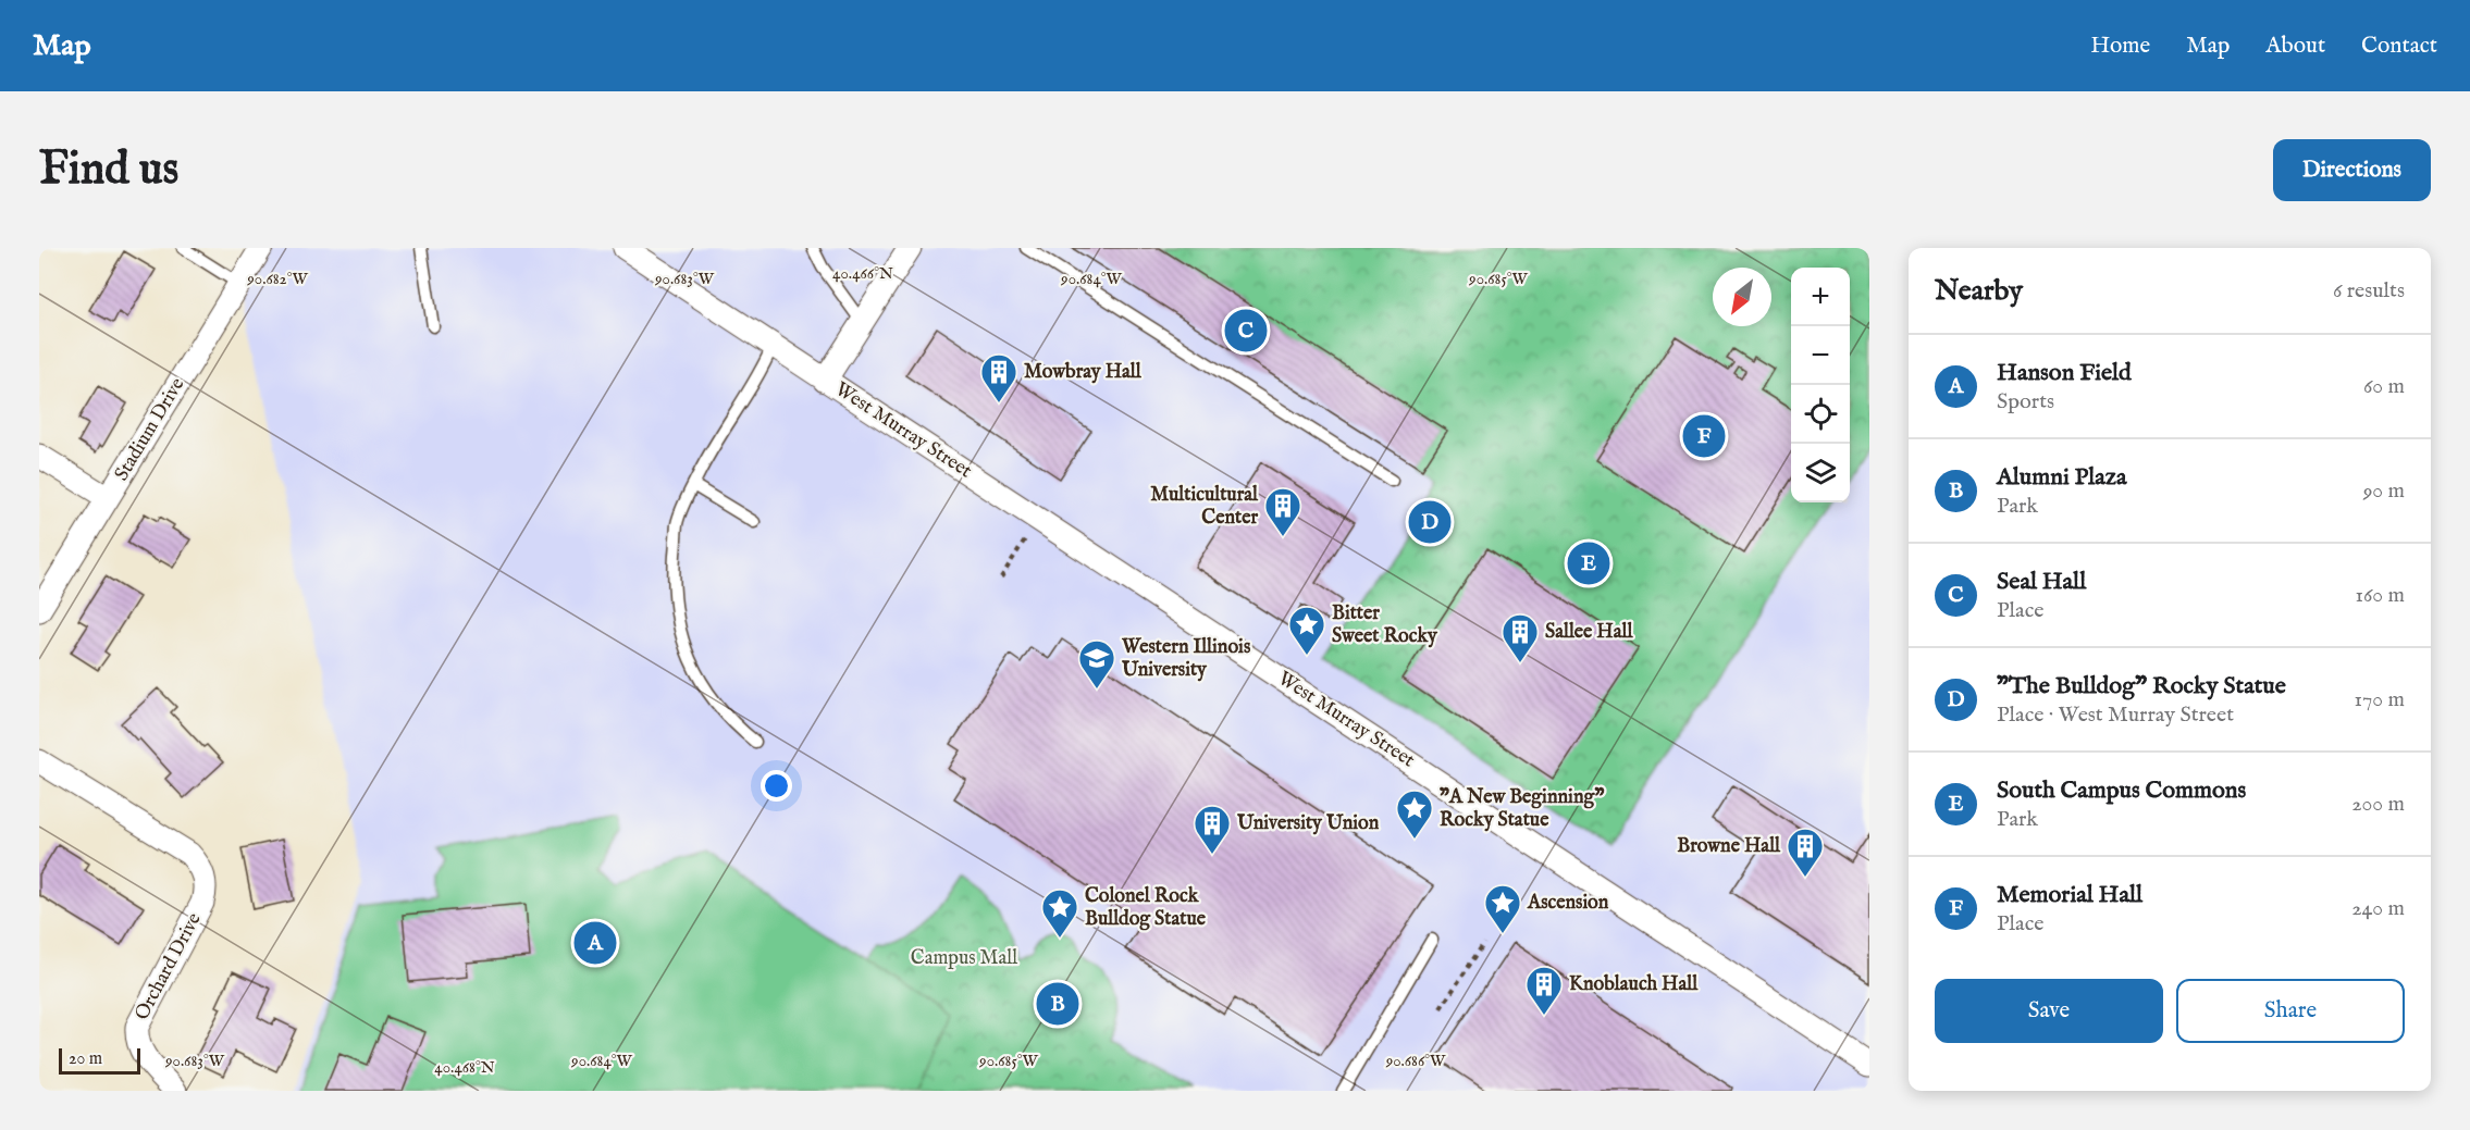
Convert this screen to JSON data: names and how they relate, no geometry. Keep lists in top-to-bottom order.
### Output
{
  "streets": {
    "street": ["Stadium Drive", "West Murray Street", "Orchard Drive"]
  },
  "parks": ["Campus Mall"],
  "places": {
    "building": [
      "Mowbray Hall",
      "Multicultural Center",
      "Sallee Hall",
      "University Union",
      "Browne Hall",
      "Knoblauch Hall"
    ],
    "place": [
      "Bitter Sweet Rocky",
      "\"A New Beginning\" Rocky Statue",
      "Ascension",
      "Colonel Rock Bulldog Statue"
    ],
    "school or university": ["Western Illinois University"]
  },
  "scale_bar": "20 m",
  "north": "bottom left",
  "page": {
    "header": "Map",
    "nav": [
      "Home",
      "Map",
      "About",
      "Contact"
    ],
    "buttons": [
      "Directions",
      ["Save", "Share"]
    ],
    "title": "Find us",
    "heading": ["Nearby", "6 results"],
    "map_buttons": ["+", "−"],
    "pins": [
      "C",
      "F",
      "D",
      "E",
      "A",
      "B"
    ],
    "list": [
      {
        "mark": "A",
        "name": "Hanson Field",
        "note": "Sports",
        "value": "60 m"
      },
      {
        "mark": "B",
        "name": "Alumni Plaza",
        "note": "Park",
        "value": "90 m"
      },
      {
        "mark": "C",
        "name": "Seal Hall",
        "note": "Place",
        "value": "160 m"
      },
      {
        "mark": "D",
        "name": "\"The Bulldog\" Rocky Statue",
        "note": "Place · West Murray Street",
        "value": "170 m"
      },
      {
        "mark": "E",
        "name": "South Campus Commons",
        "note": "Park",
        "value": "200 m"
      },
      {
        "mark": "F",
        "name": "Memorial Hall",
        "note": "Place",
        "value": "240 m"
      }
    ],
    "scale": "20 m"
  },
  "coordinates": [
    "40.466°N",
    "90.684°W",
    "90.685°W",
    "90.682°W",
    "90.683°W",
    "90.686°W",
    "40.468°N"
  ]
}
